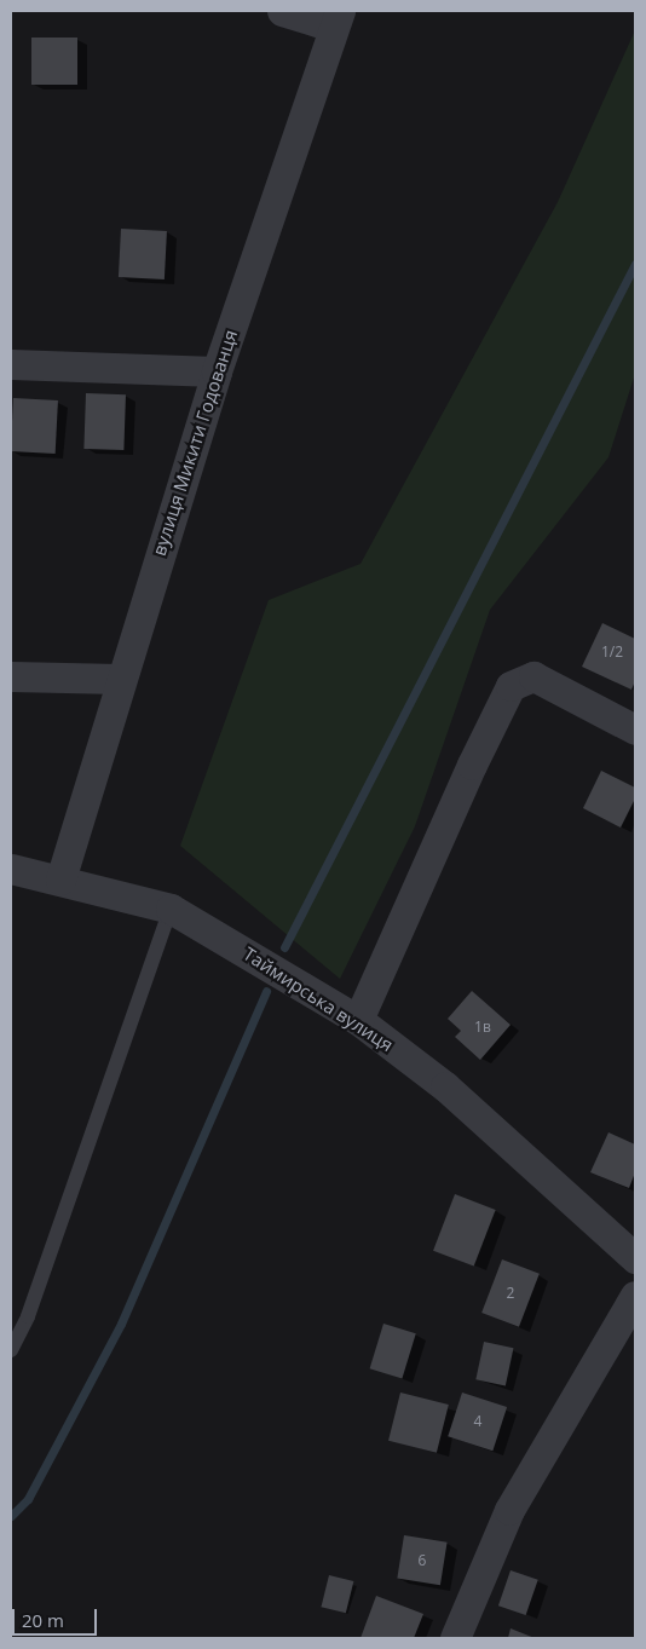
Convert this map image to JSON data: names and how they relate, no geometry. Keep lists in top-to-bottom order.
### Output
{
  "streets": {
    "street": ["вулиця Микити Годованця", "Таймирська вулиця"]
  },
  "crossings": [
    ["вулиця Микити Годованця", "Таймирська вулиця"]
  ],
  "house_numbers": [
    "1/2",
    "1в",
    "2",
    "4",
    "6"
  ],
  "scale_bar": "20 m"
}
